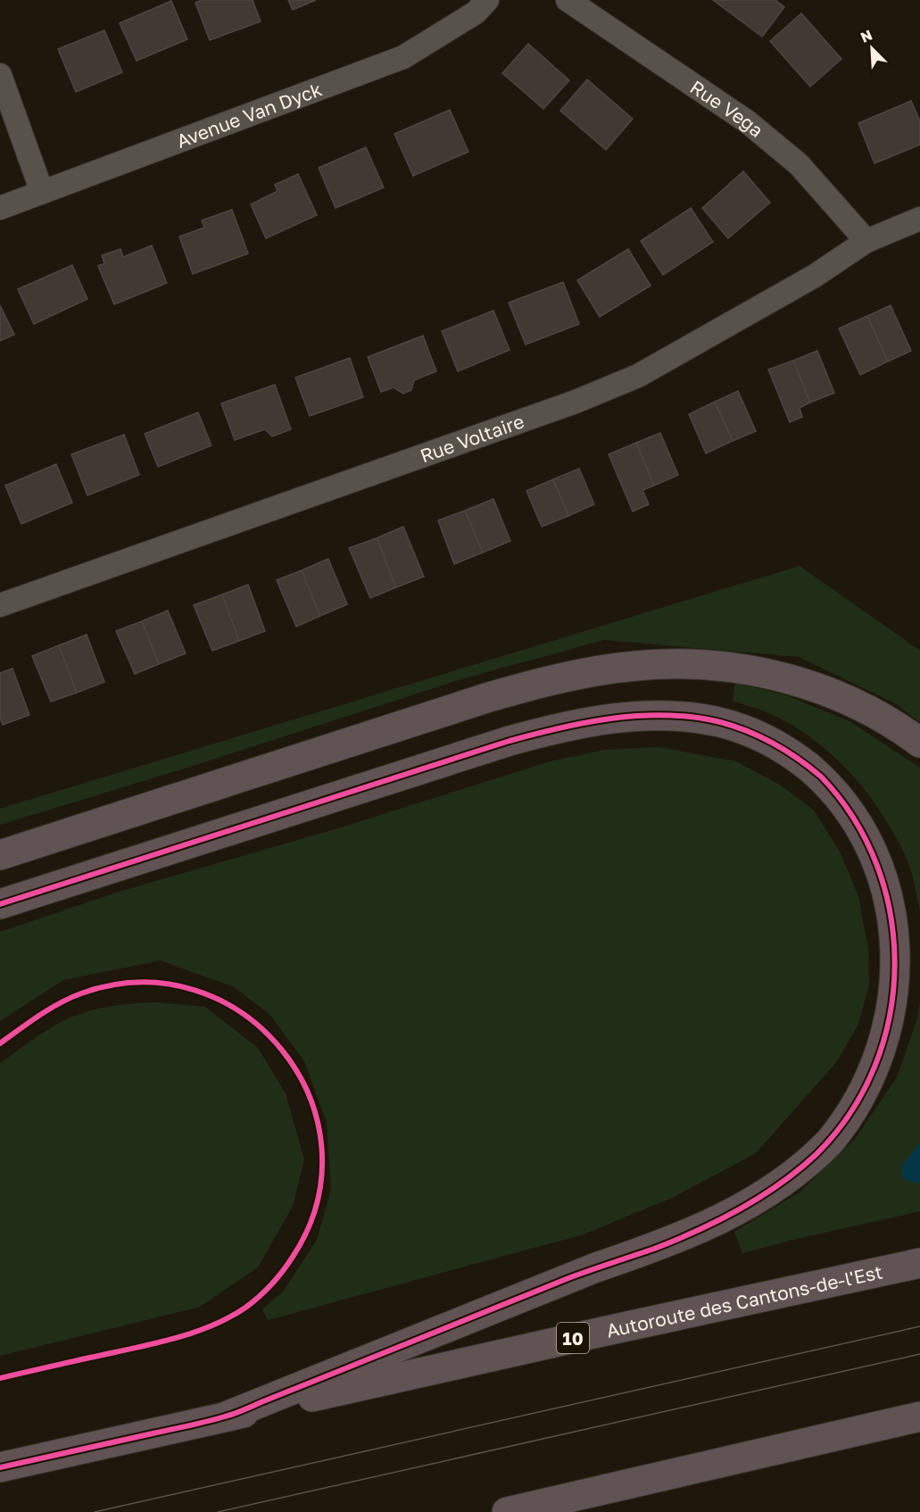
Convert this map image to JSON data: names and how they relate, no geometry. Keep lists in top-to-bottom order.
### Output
{
  "streets": {
    "highway": ["Autoroute des Cantons-de-l'Est", "10"],
    "street": ["Rue Vega", "Avenue Van Dyck", "Rue Voltaire"]
  },
  "crossings": [
    ["Rue Vega", "Rue Voltaire"],
    ["Autoroute des Cantons-de-l'Est", "10"]
  ],
  "north": "top left"
}
